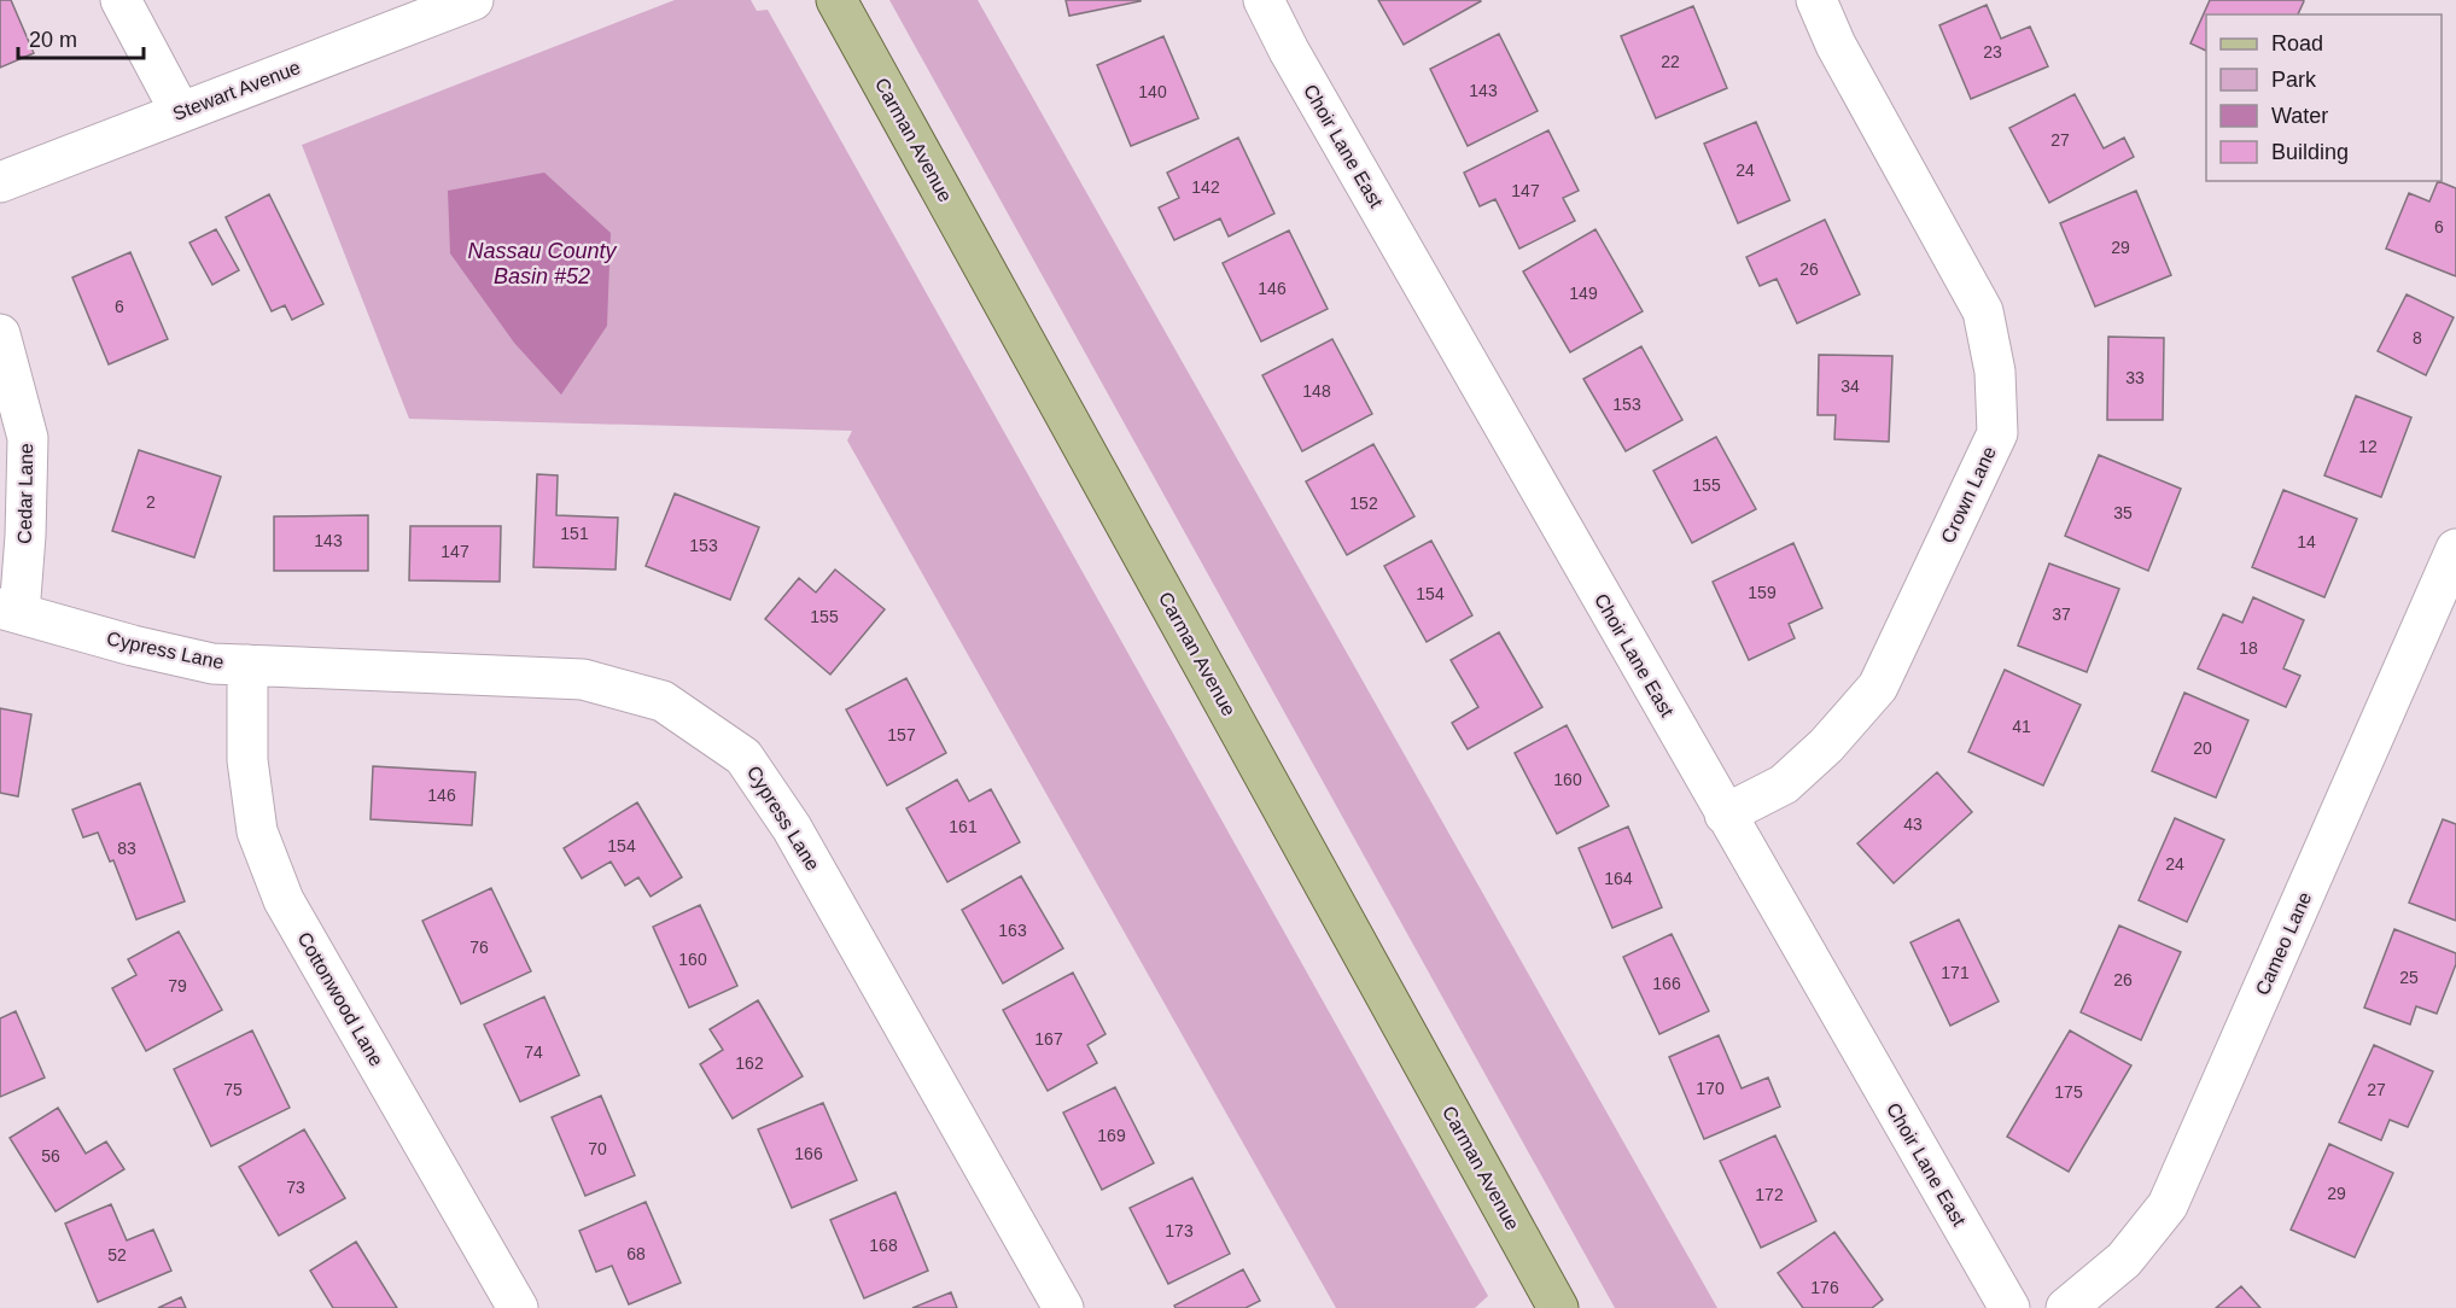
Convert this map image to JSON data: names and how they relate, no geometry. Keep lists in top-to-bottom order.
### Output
{
  "streets": {
    "main road": ["Carman Avenue"],
    "street": [
      "Stewart Avenue",
      "Choir Lane East",
      "Cedar Lane",
      "Crown Lane",
      "Cypress Lane",
      "Cameo Lane",
      "Cottonwood Lane"
    ]
  },
  "crossings": [
    ["Choir Lane East", "Crown Lane"],
    ["Cedar Lane", "Cypress Lane"],
    ["Cypress Lane", "Cottonwood Lane"]
  ],
  "water": ["Nassau County Basin #52"],
  "house_numbers": [
    "23",
    "22",
    "143",
    "140",
    "27",
    "24",
    "142",
    "147",
    "6",
    "29",
    "26",
    "146",
    "149",
    "6",
    "8",
    "33",
    "34",
    "148",
    "153",
    "12",
    "155",
    "2",
    "152",
    "35",
    "151",
    "143",
    "14",
    "153",
    "147",
    "159",
    "154",
    "37",
    "155",
    "18",
    "41",
    "157",
    "20",
    "160",
    "146",
    "43",
    "161",
    "154",
    "83",
    "24",
    "164",
    "163",
    "76",
    "160",
    "171",
    "25",
    "26",
    "166",
    "79",
    "167",
    "74",
    "162",
    "170",
    "75",
    "27",
    "175",
    "169",
    "70",
    "166",
    "56",
    "73",
    "29",
    "172",
    "173",
    "168",
    "68",
    "52",
    "176"
  ],
  "legend": [
    "Road",
    "Park",
    "Water",
    "Building"
  ],
  "scale_bar": "20 m"
}
